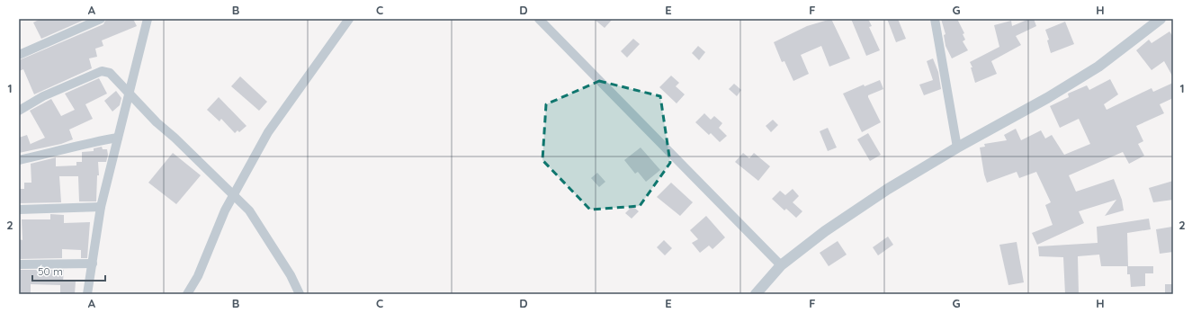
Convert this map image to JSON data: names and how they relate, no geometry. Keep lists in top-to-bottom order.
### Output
{
  "scale_bar": "50 m",
  "grid": {
    "columns": [
      "A",
      "B",
      "C",
      "D",
      "E",
      "F",
      "G",
      "H"
    ],
    "rows": ["1", "2"]
  }
}
